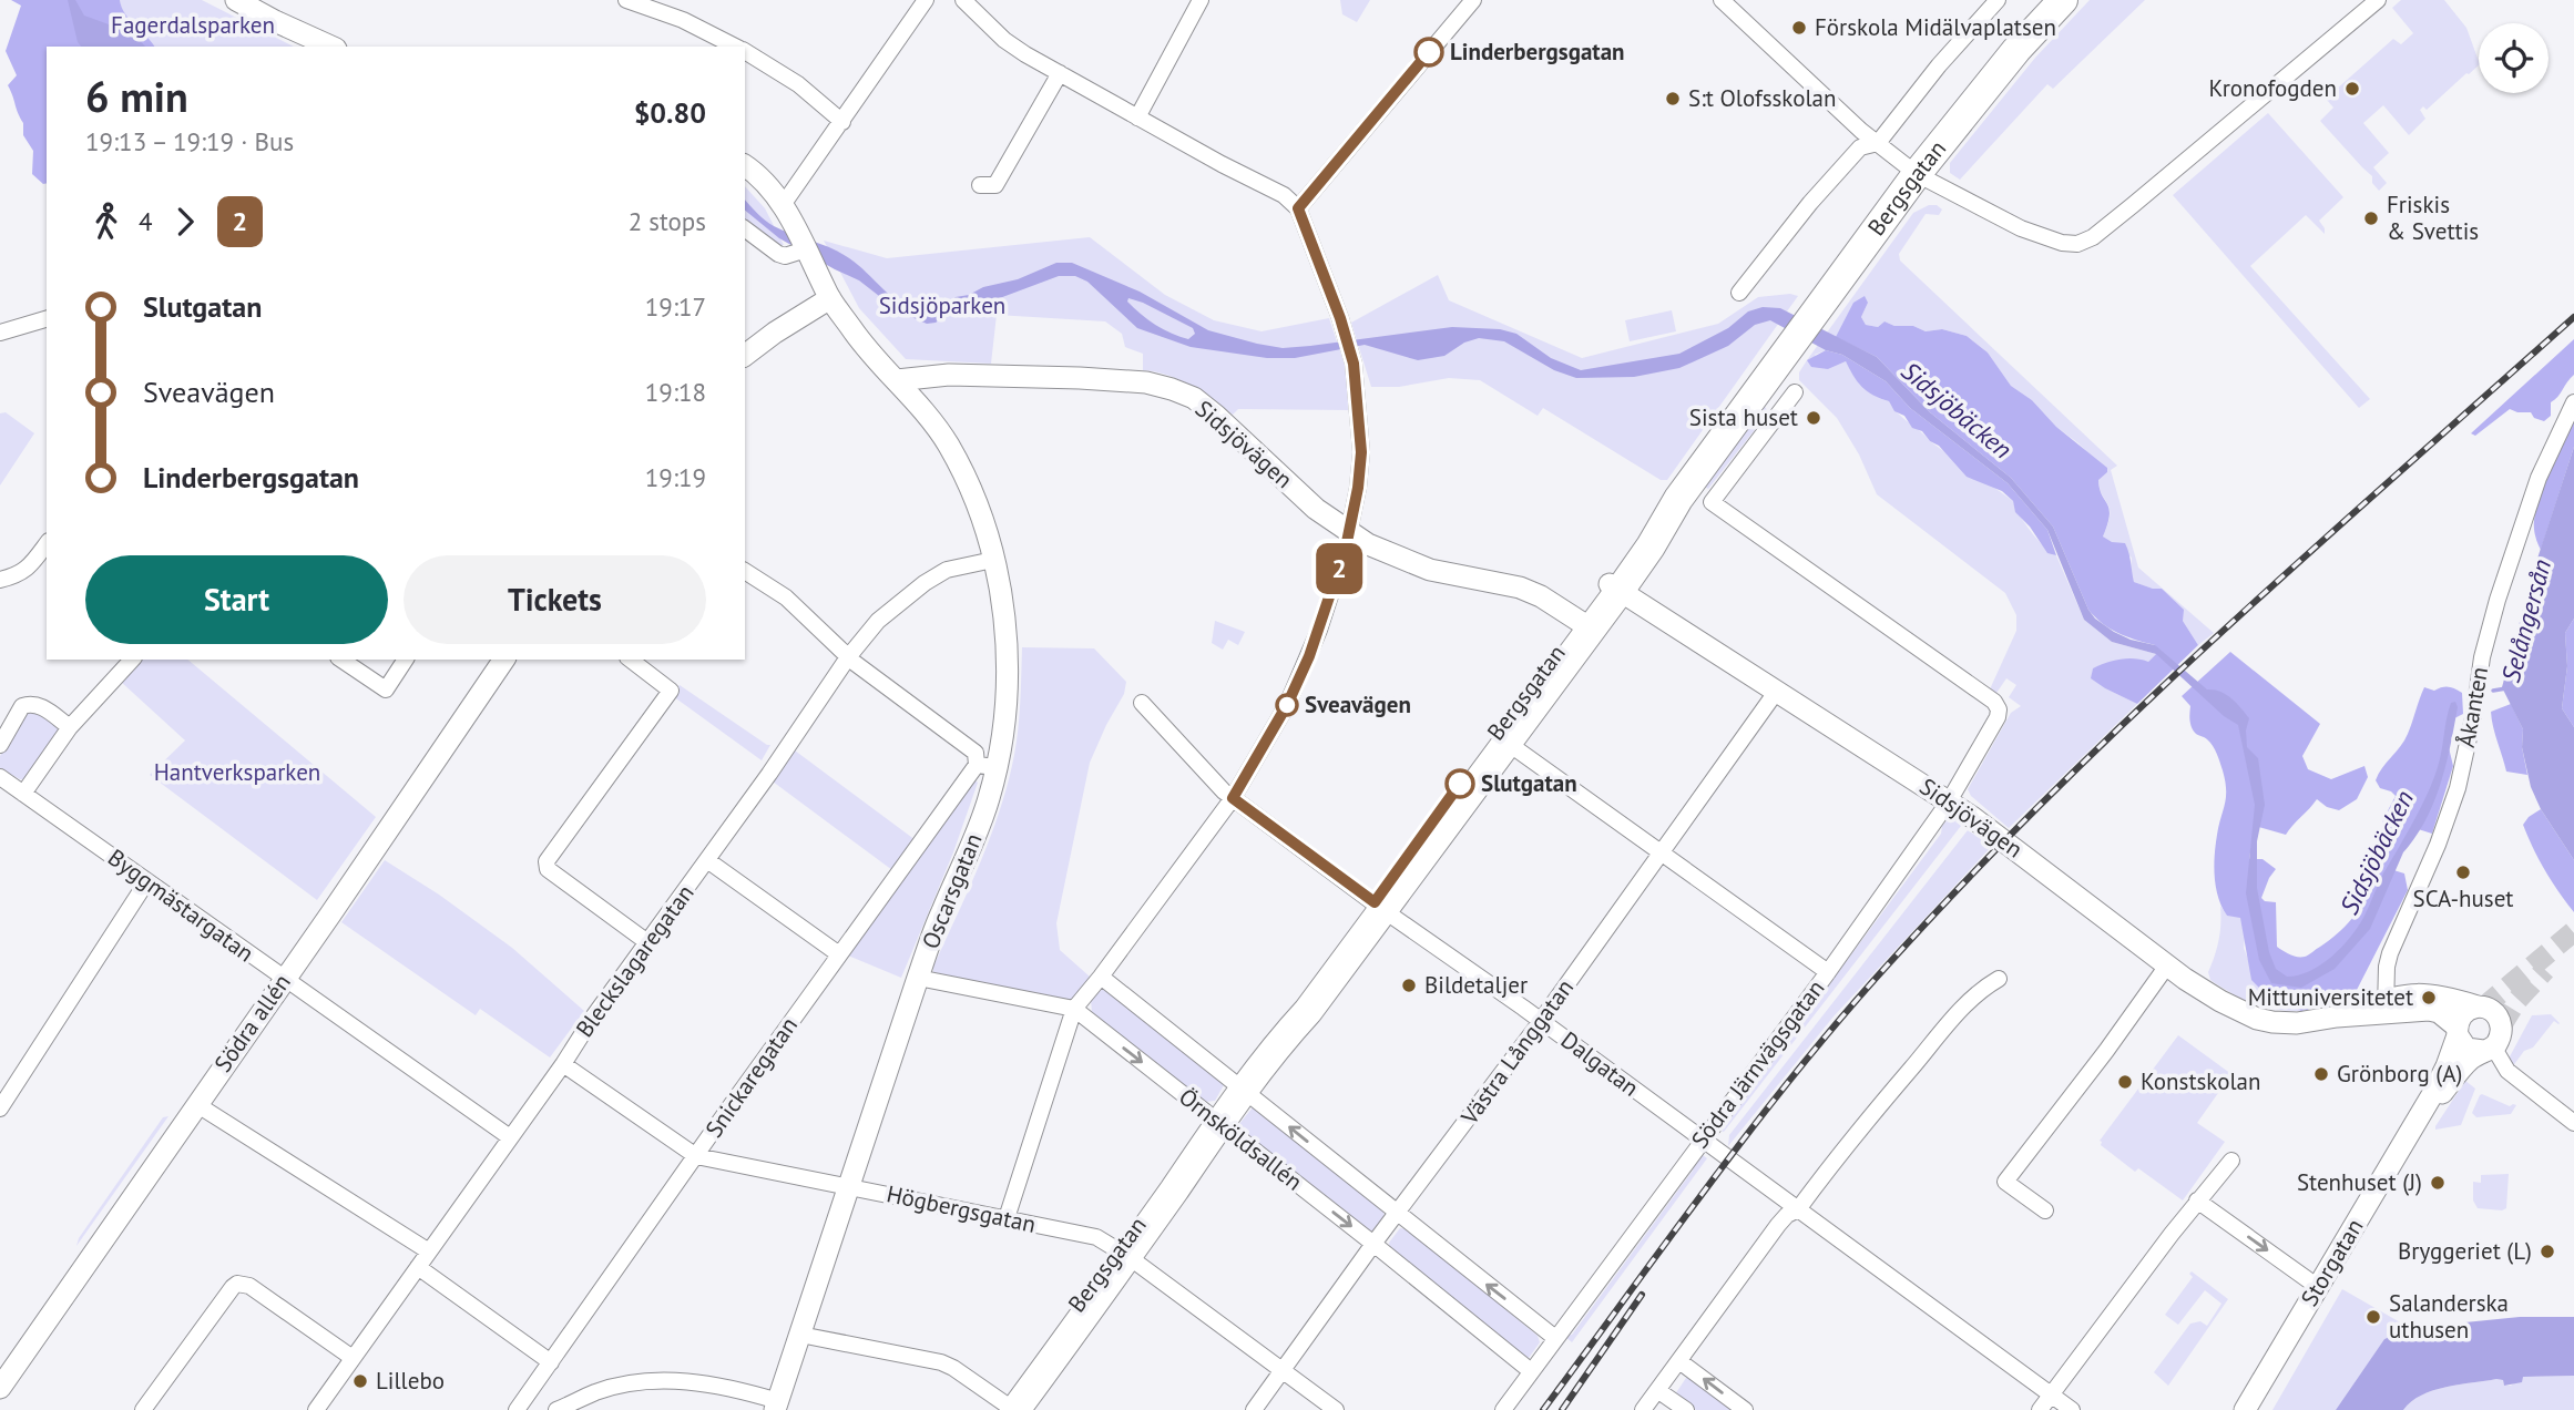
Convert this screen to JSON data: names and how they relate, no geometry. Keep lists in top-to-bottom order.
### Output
{
  "streets": {
    "highway": ["Bergsgatan"],
    "street": [
      "Sidsjövägen",
      "Åkanten",
      "Oscarsgatan",
      "Byggmästargatan",
      "Bleckslagaregatan",
      "Södra allén",
      "Västra Långgatan",
      "Dalgatan",
      "Södra Järnvägsgatan",
      "Snickaregatan",
      "Örnsköldsallén",
      "Högbergsgatan",
      "Storgatan"
    ]
  },
  "crossings": [
    ["Bergsgatan", "Sidsjövägen"],
    ["Bergsgatan", "Dalgatan"],
    ["Bergsgatan", "Örnsköldsallén"],
    ["Bergsgatan", "Högbergsgatan"],
    ["Sidsjövägen", "Åkanten"],
    ["Sidsjövägen", "Oscarsgatan"],
    ["Sidsjövägen", "Västra Långgatan"],
    ["Sidsjövägen", "Södra Järnvägsgatan"],
    ["Sidsjövägen", "Storgatan"],
    ["Oscarsgatan", "Bleckslagaregatan"],
    ["Oscarsgatan", "Snickaregatan"],
    ["Oscarsgatan", "Örnsköldsallén"],
    ["Oscarsgatan", "Högbergsgatan"],
    ["Byggmästargatan", "Bleckslagaregatan"],
    ["Byggmästargatan", "Södra allén"],
    ["Bleckslagaregatan", "Högbergsgatan"],
    ["Västra Långgatan", "Dalgatan"],
    ["Västra Långgatan", "Örnsköldsallén"],
    ["Västra Långgatan", "Högbergsgatan"],
    ["Dalgatan", "Södra Järnvägsgatan"],
    ["Södra Järnvägsgatan", "Örnsköldsallén"],
    ["Snickaregatan", "Högbergsgatan"]
  ],
  "water": ["Sidsjöbäcken", "Selångersån"],
  "parks": ["Fagerdalsparken", "Sidsjöparken", "Hantverksparken"],
  "places": [
    "Förskola Midälvaplatsen",
    "Linderbergsgatan",
    "Kronofogden",
    "S:t Olofsskolan",
    "Friskis & Svettis",
    "Sista huset",
    "Sveavägen",
    "Slutgatan",
    "SCA-huset",
    "Bildetaljer",
    "Mittuniversitetet",
    "Grönborg (A)",
    "Konstskolan",
    "Stenhuset (J)",
    "Bryggeriet (L)",
    "Salanderska uthusen",
    "Lillebo"
  ],
  "lines": ["bus line 2"],
  "page": {
    "on_map": "2",
    "heading": ["6 min", "19:13 – 19:19 · Bus", "$0.80"],
    "legs": ["4", "2", "2 stops"],
    "list": [
      {
        "name": "Slutgatan",
        "value": "19:17"
      },
      {
        "name": "Sveavägen",
        "value": "19:18"
      },
      {
        "name": "Linderbergsgatan",
        "value": "19:19"
      }
    ],
    "buttons": ["Start", "Tickets"]
  }
}
